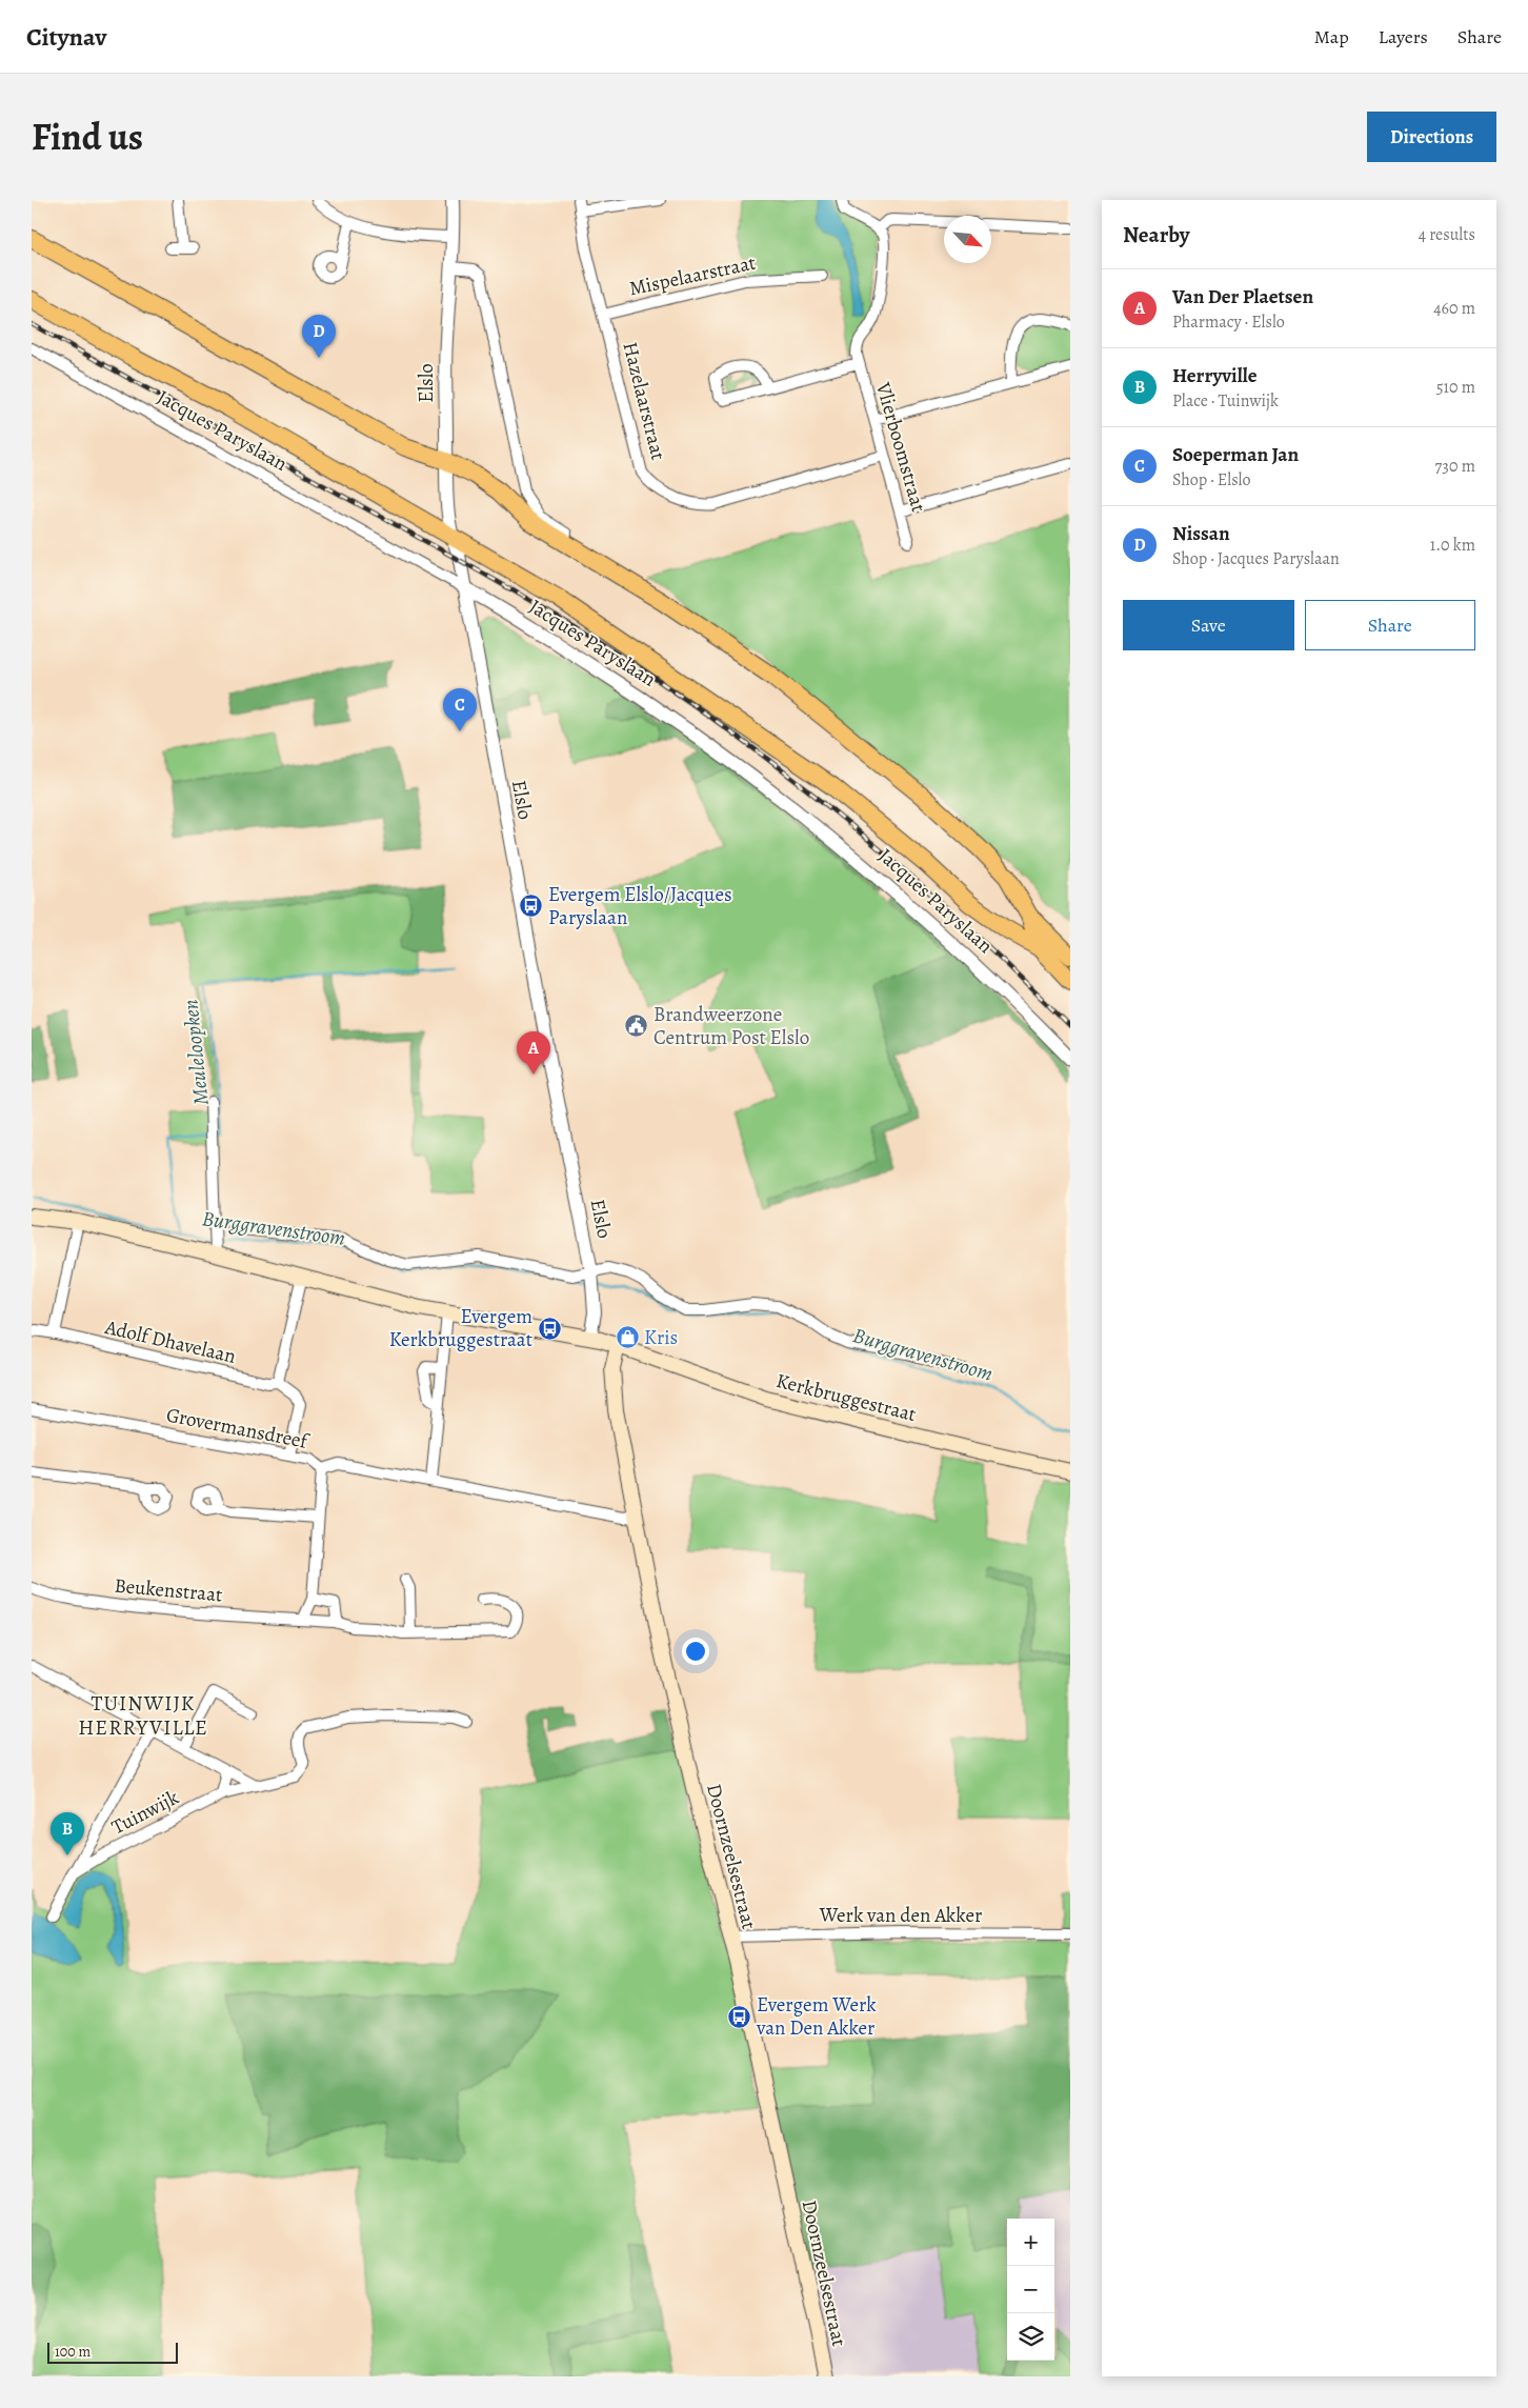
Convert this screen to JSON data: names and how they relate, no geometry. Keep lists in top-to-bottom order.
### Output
{
  "streets": {
    "highway": ["Jacques Paryslaan"],
    "main road": ["Kerkbruggestraat", "Doornzeelsestraat"],
    "street": [
      "Mispelaarstraat",
      "Elslo",
      "Hazelaarstraat",
      "Vlierboomstraat",
      "Adolf Dhavelaan",
      "Grovermansdreef",
      "Beukenstraat",
      "Tuinwijk",
      "Werk van den Akker"
    ]
  },
  "crossings": [
    ["Mispelaarstraat", "Hazelaarstraat"],
    ["Elslo", "Jacques Paryslaan"],
    ["Elslo", "Kerkbruggestraat"],
    ["Hazelaarstraat", "Vlierboomstraat"],
    ["Kerkbruggestraat", "Doornzeelsestraat"],
    ["Grovermansdreef", "Doornzeelsestraat"],
    ["Doornzeelsestraat", "Werk van den Akker"]
  ],
  "districts": ["TUINWIJK HERRYVILLE"],
  "water": ["Meuleloopken", "Burggravenstroom"],
  "places": {
    "bus stop": ["Evergem Elslo/Jacques Paryslaan", "Evergem Kerkbruggestraat", "Evergem Werk van Den Akker"],
    "public building": ["Brandweerzone Centrum Post Elslo"],
    "shop": ["Kris"]
  },
  "scale_bar": "100 m",
  "north": "bottom right",
  "page": {
    "header": "Citynav",
    "nav": ["Map", "Layers", "Share"],
    "title": "Find us",
    "buttons": [
      "Directions",
      ["Save", "Share"]
    ],
    "heading": ["Nearby", "4 results"],
    "list": [
      {
        "mark": "A",
        "name": "Van Der Plaetsen",
        "note": "Pharmacy · Elslo",
        "value": "460 m"
      },
      {
        "mark": "B",
        "name": "Herryville",
        "note": "Place · Tuinwijk",
        "value": "510 m"
      },
      {
        "mark": "C",
        "name": "Soeperman Jan",
        "note": "Shop · Elslo",
        "value": "730 m"
      },
      {
        "mark": "D",
        "name": "Nissan",
        "note": "Shop · Jacques Paryslaan",
        "value": "1.0 km"
      }
    ],
    "pins": [
      "D",
      "C",
      "A",
      "B"
    ],
    "map_buttons": ["+", "−"],
    "scale": "100 m"
  }
}
